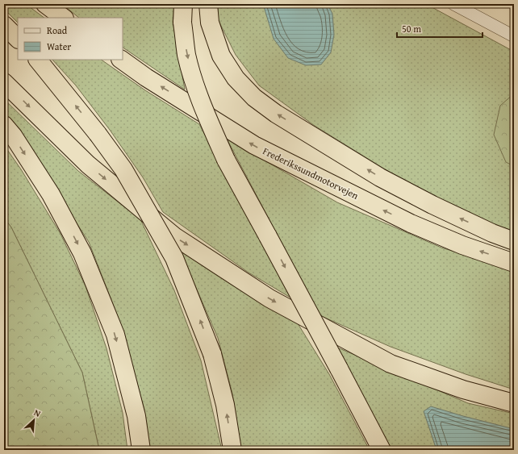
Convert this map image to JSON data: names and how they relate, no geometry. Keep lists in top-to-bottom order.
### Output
{
  "streets": {
    "highway": ["Frederikssundmotorvejen"]
  },
  "legend": ["Road", "Water"],
  "scale_bar": "50 m",
  "north": "top right"
}
